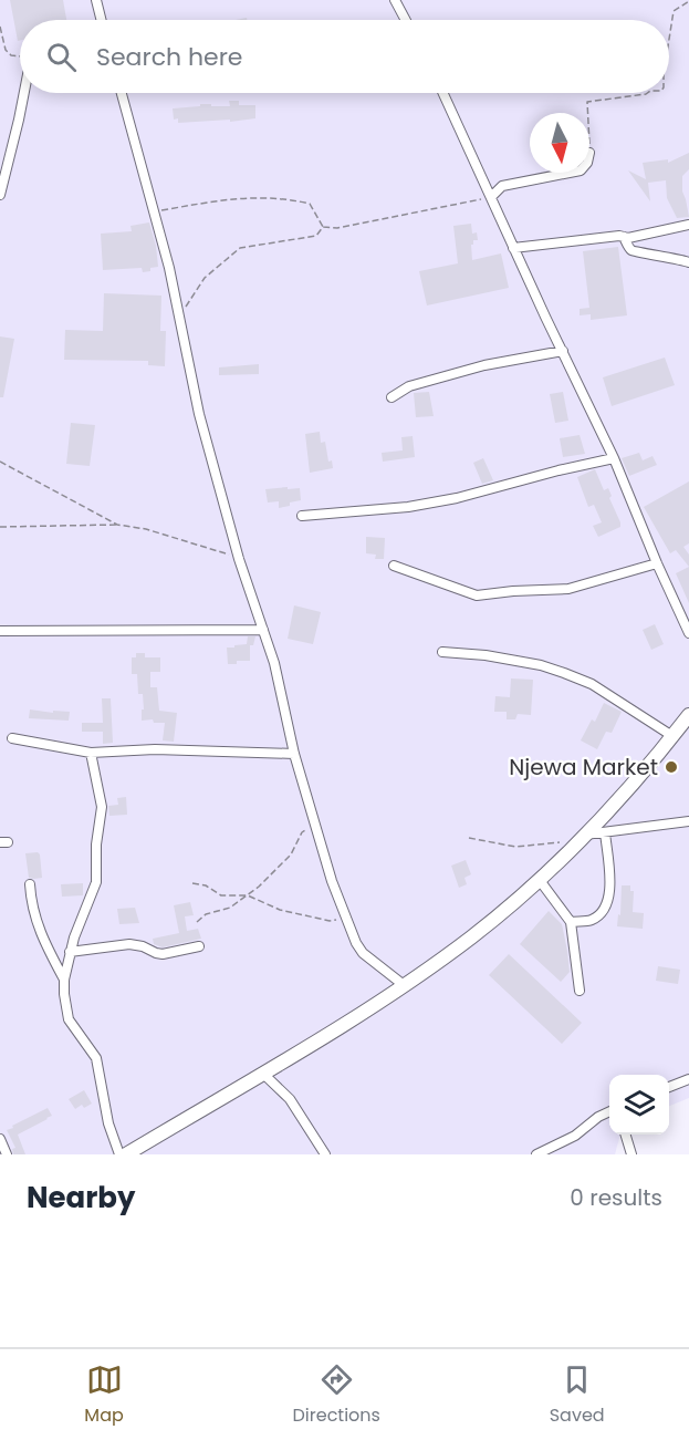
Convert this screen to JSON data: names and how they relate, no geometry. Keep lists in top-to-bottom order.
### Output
{
  "places": ["Njewa Market"],
  "north": "bottom",
  "page": {
    "search": "Search here",
    "heading": ["Nearby", "0 results"],
    "nav": ["Map", "Directions", "Saved"]
  }
}
